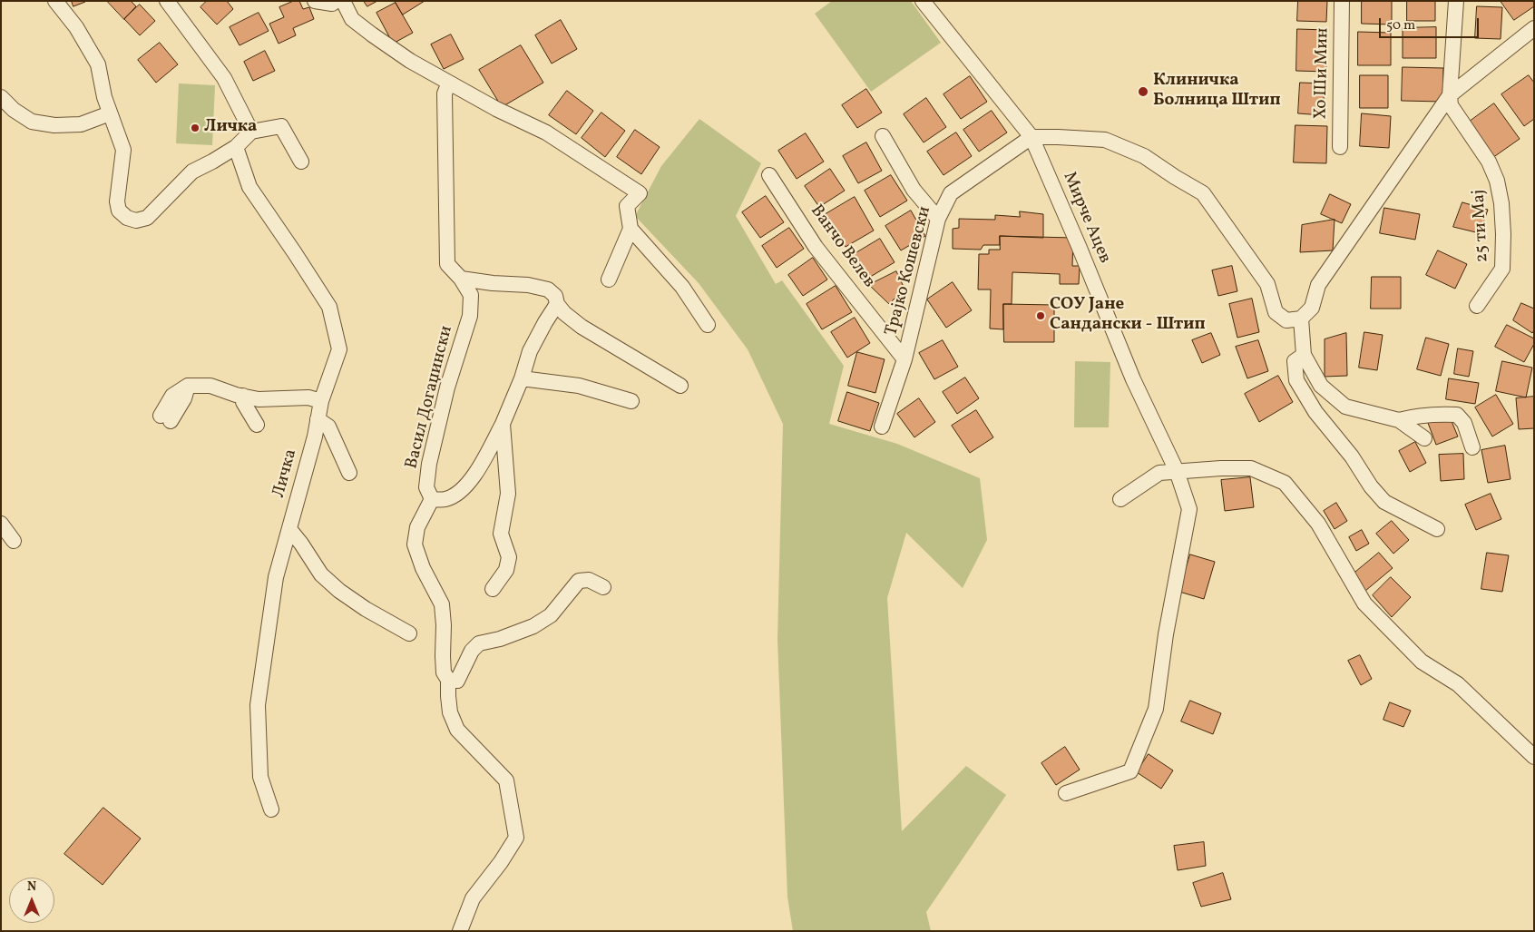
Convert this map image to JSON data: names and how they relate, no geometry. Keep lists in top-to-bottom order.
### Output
{
  "streets": {
    "street": [
      "Хо Ши Мин",
      "Мирче Ацев",
      "25 ти Мај",
      "Ванчо Велев",
      "Трајко Кошевски",
      "Васил Догаџински",
      "Личка"
    ]
  },
  "crossings": [
    ["Мирче Ацев", "Трајко Кошевски"],
    ["Ванчо Велев", "Трајко Кошевски"]
  ],
  "places": ["Клиничка Болница Штип", "Личка", "СОУ Јане Сандански - Штип"],
  "scale_bar": "50 m",
  "north": "top"
}
